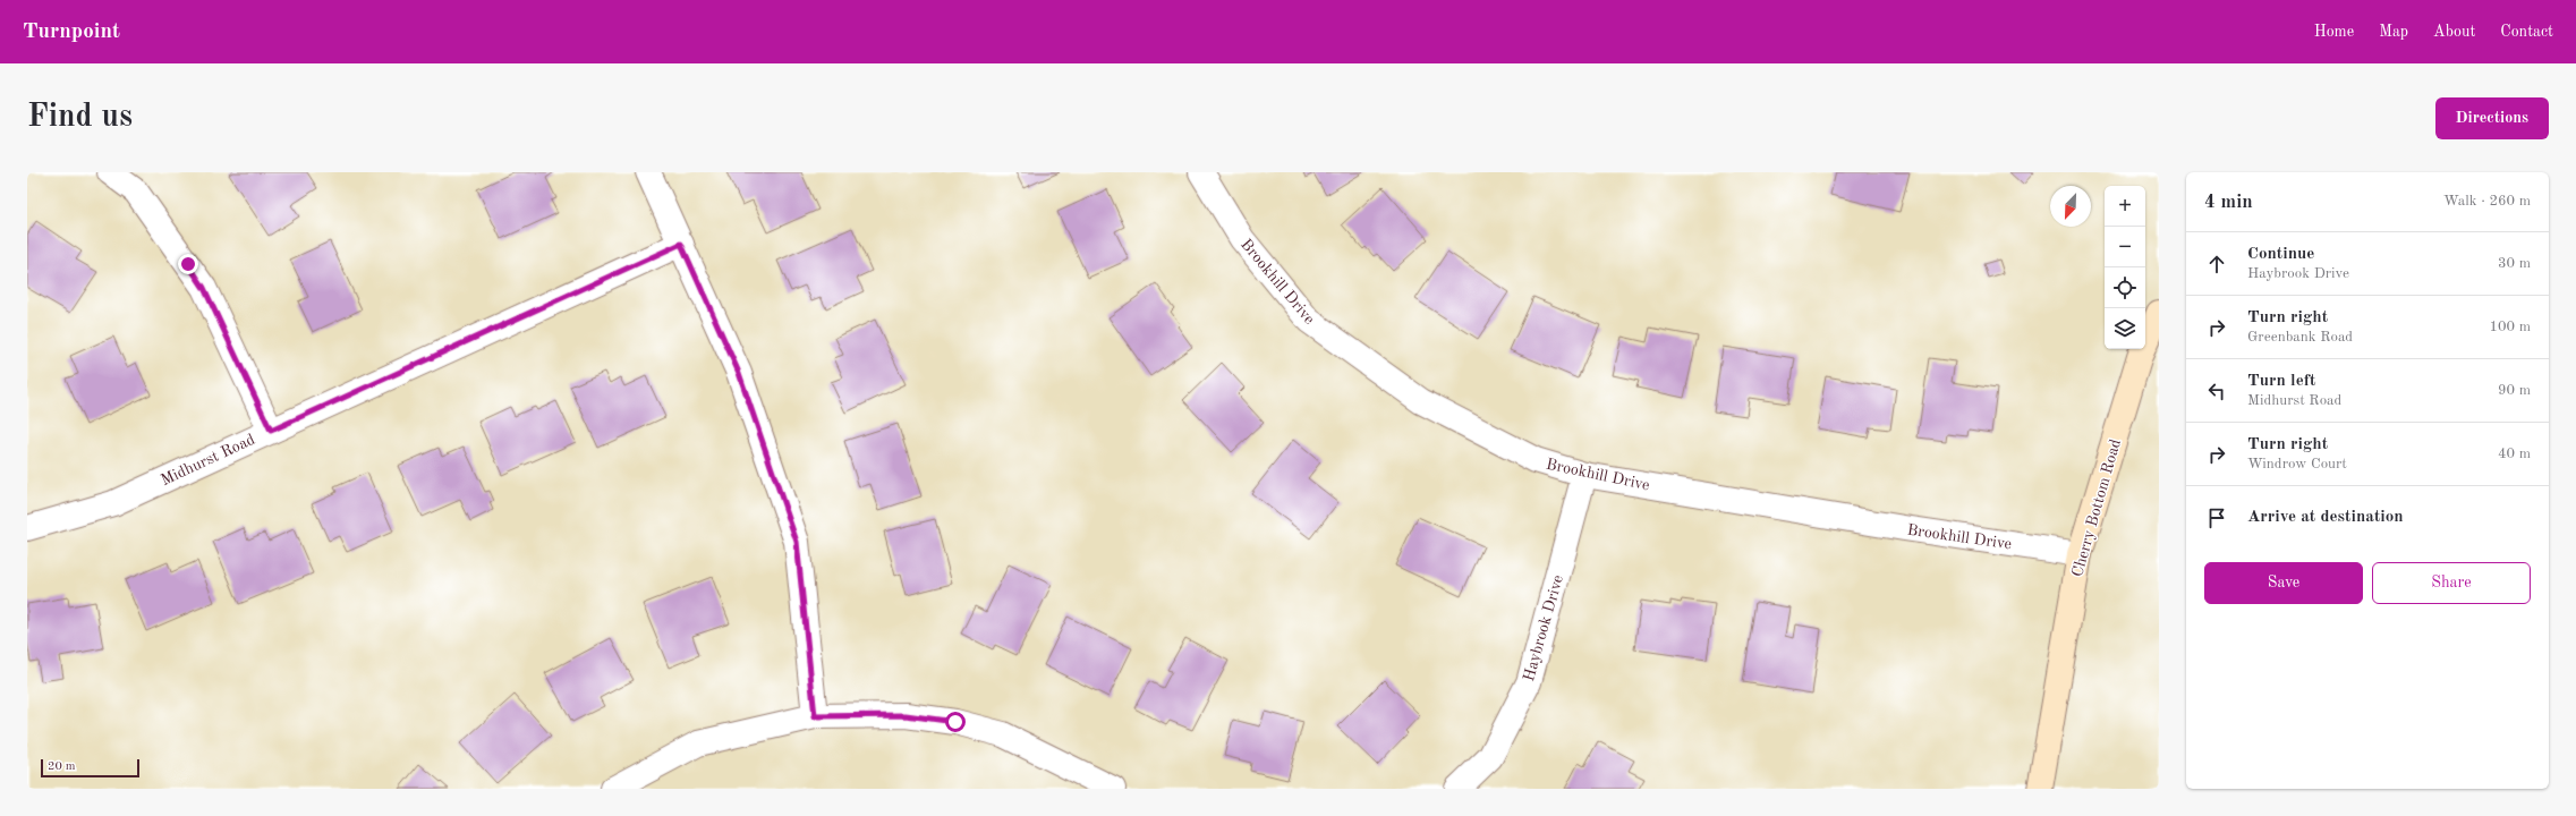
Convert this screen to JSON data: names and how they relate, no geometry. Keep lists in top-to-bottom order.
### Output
{
  "streets": {
    "main road": ["Cherry Bottom Road"],
    "street": ["Brookhill Drive", "Midhurst Road", "Haybrook Drive"]
  },
  "crossings": [
    ["Brookhill Drive", "Cherry Bottom Road"],
    ["Brookhill Drive", "Haybrook Drive"]
  ],
  "scale_bar": "20 m",
  "north": "bottom left",
  "page": {
    "header": "Turnpoint",
    "nav": [
      "Home",
      "Map",
      "About",
      "Contact"
    ],
    "buttons": [
      "Directions",
      ["Save", "Share"]
    ],
    "title": "Find us",
    "heading": ["4 min", "Walk · 260 m"],
    "map_buttons": ["+", "−"],
    "list": [
      ["Continue", "Haybrook Drive", "30 m"],
      ["Turn right", "Greenbank Road", "100 m"],
      ["Turn left", "Midhurst Road", "90 m"],
      ["Turn right", "Windrow Court", "40 m"],
      "Arrive at destination"
    ],
    "scale": "20 m"
  }
}
